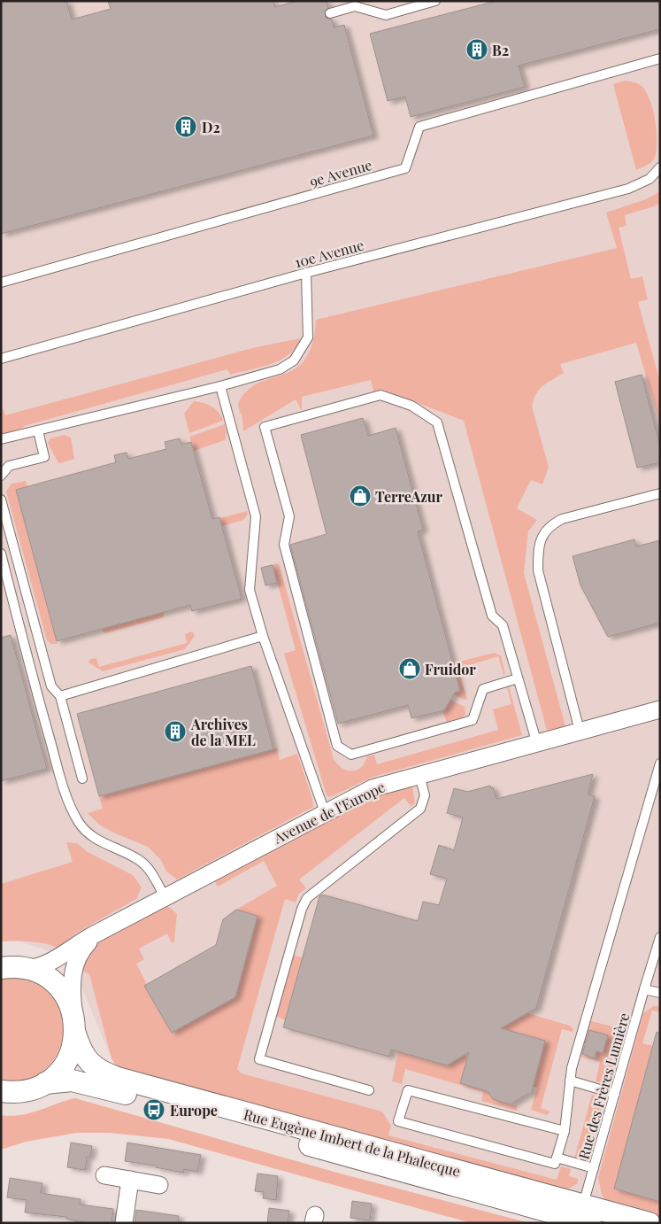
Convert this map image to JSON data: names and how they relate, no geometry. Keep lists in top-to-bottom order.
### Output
{
  "streets": {
    "street": ["Avenue de l'Europe", "Rue Eugène Imbert de la Phalecque"],
    "lane": ["9e Avenue", "10e Avenue", "Rue des Frères Lumière"]
  },
  "crossings": [
    ["Avenue de l'Europe", "Rue Eugène Imbert de la Phalecque"],
    ["Rue des Frères Lumière", "Rue Eugène Imbert de la Phalecque"]
  ],
  "places": {
    "building": ["B2", "D2", "Archives de la MEL"],
    "shop": ["TerreAzur", "Fruidor"],
    "bus stop": ["Europe"]
  }
}
